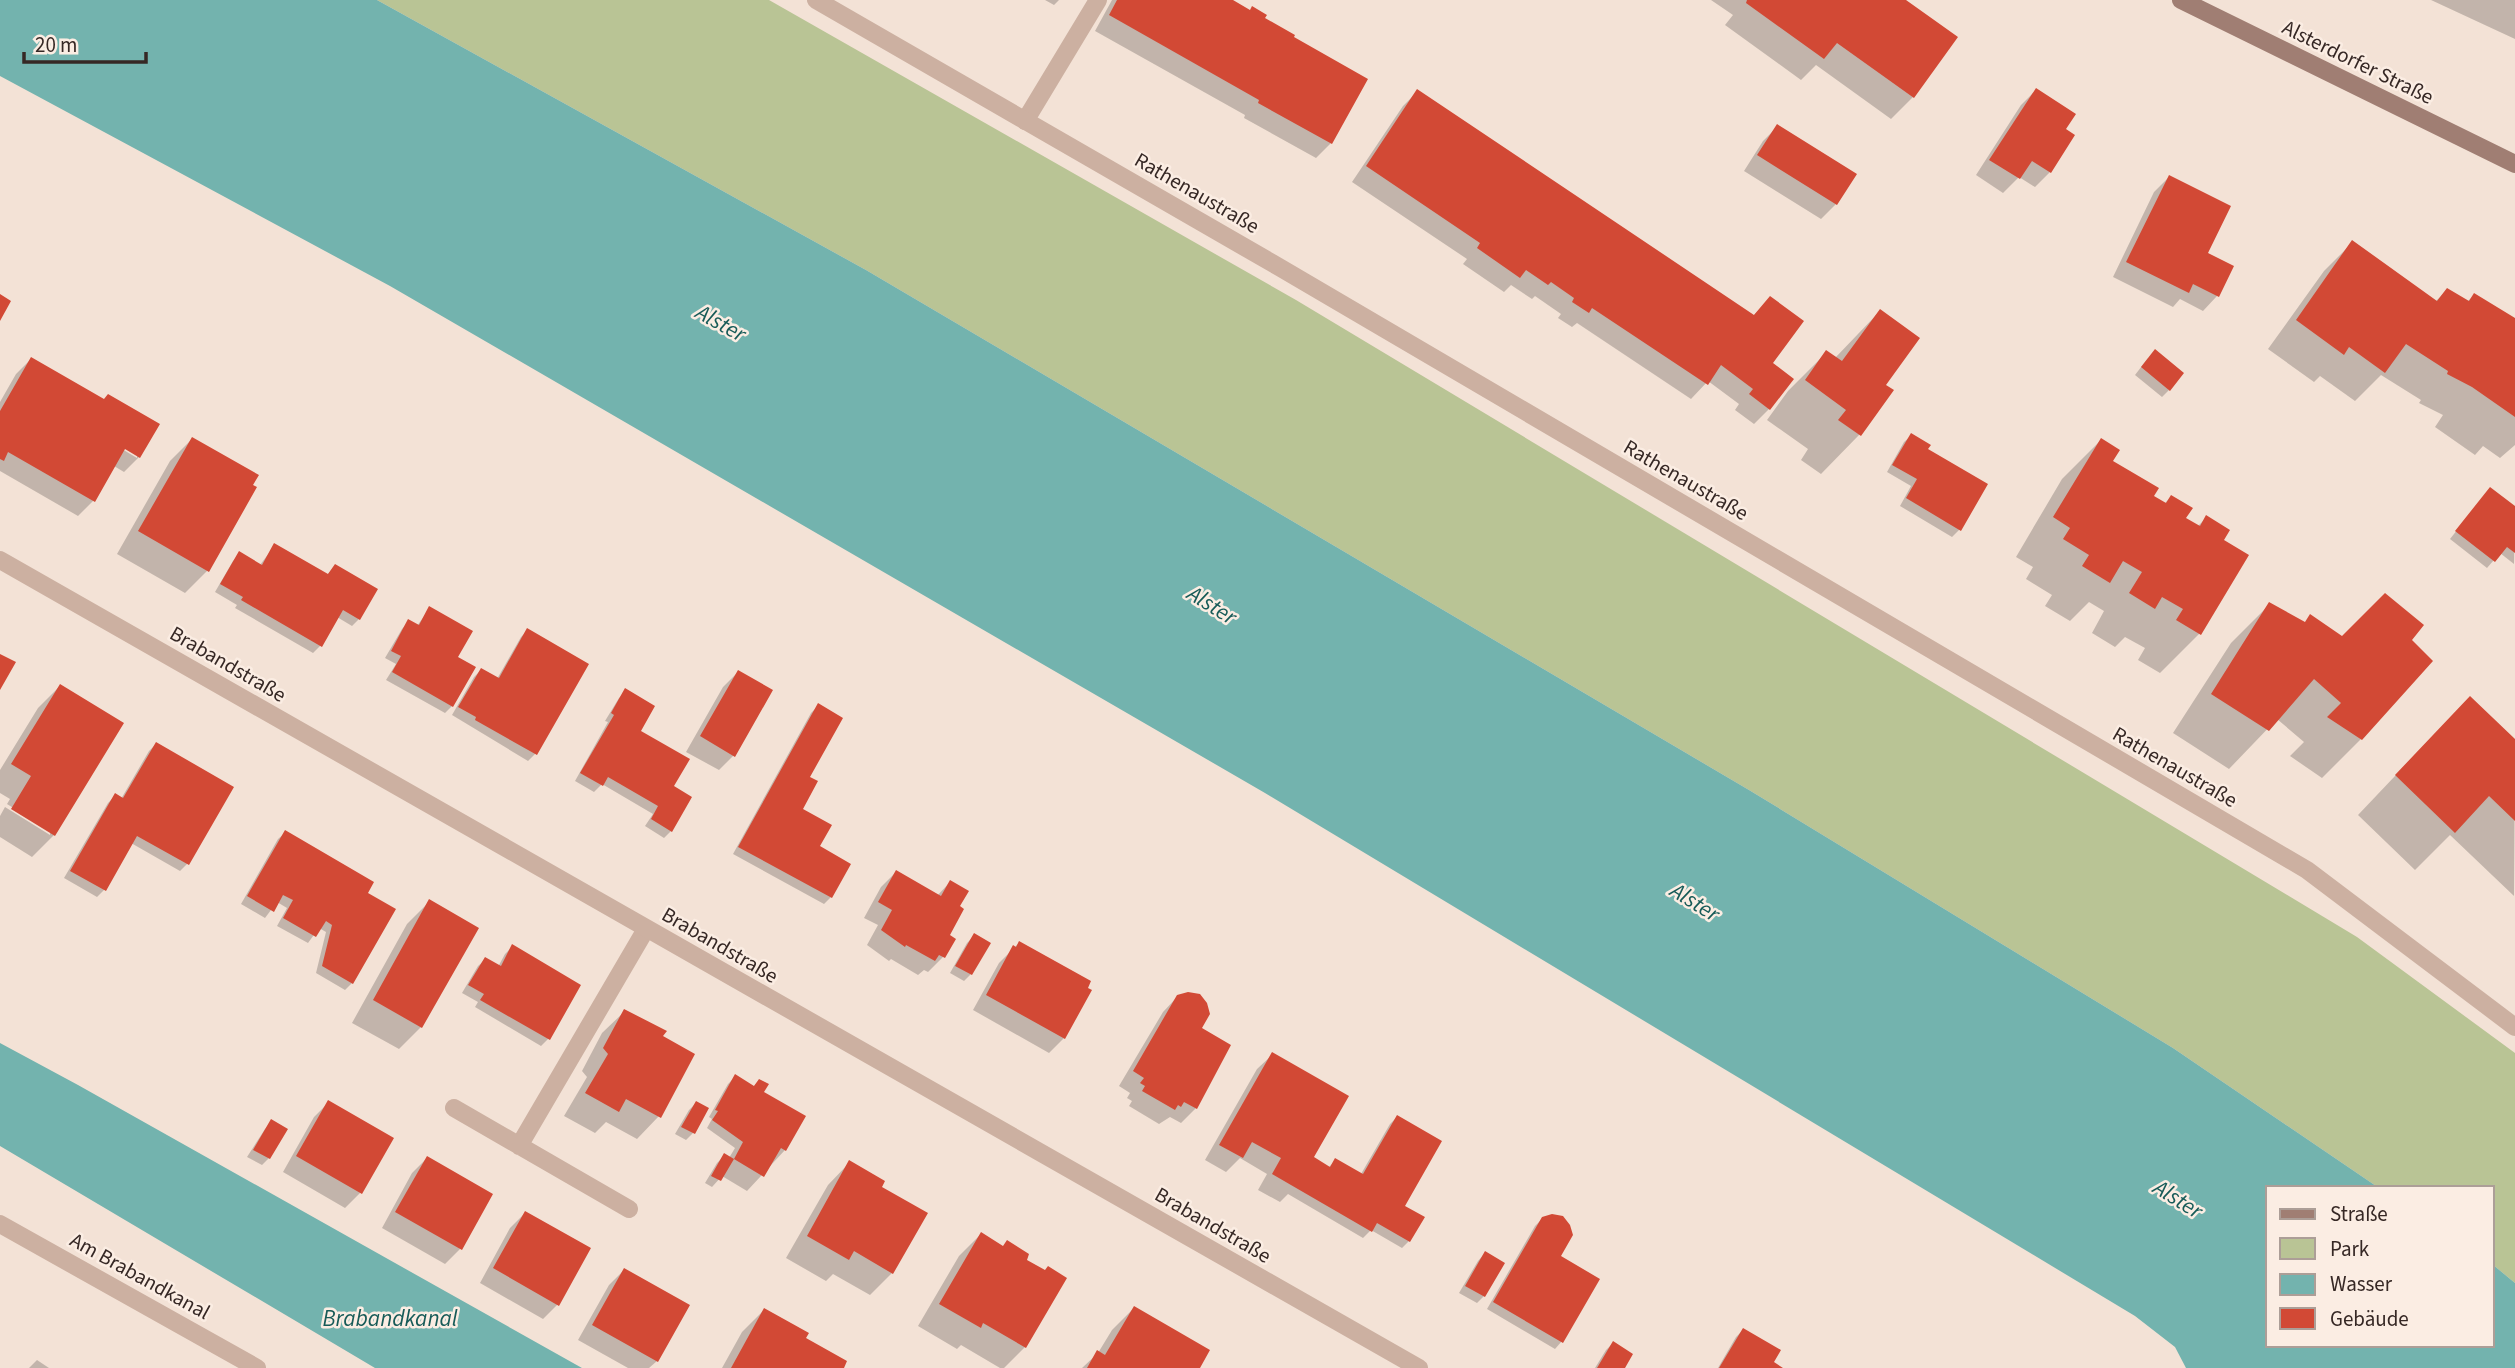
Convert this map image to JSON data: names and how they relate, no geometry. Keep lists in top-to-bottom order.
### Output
{
  "streets": {
    "street": [
      "Alsterdorfer Straße",
      "Rathenaustraße",
      "Brabandstraße",
      "Am Brabandkanal"
    ]
  },
  "water": ["Alster", "Brabandkanal"],
  "legend": [
    "Straße",
    "Park",
    "Wasser",
    "Gebäude"
  ],
  "scale_bar": "20 m"
}
